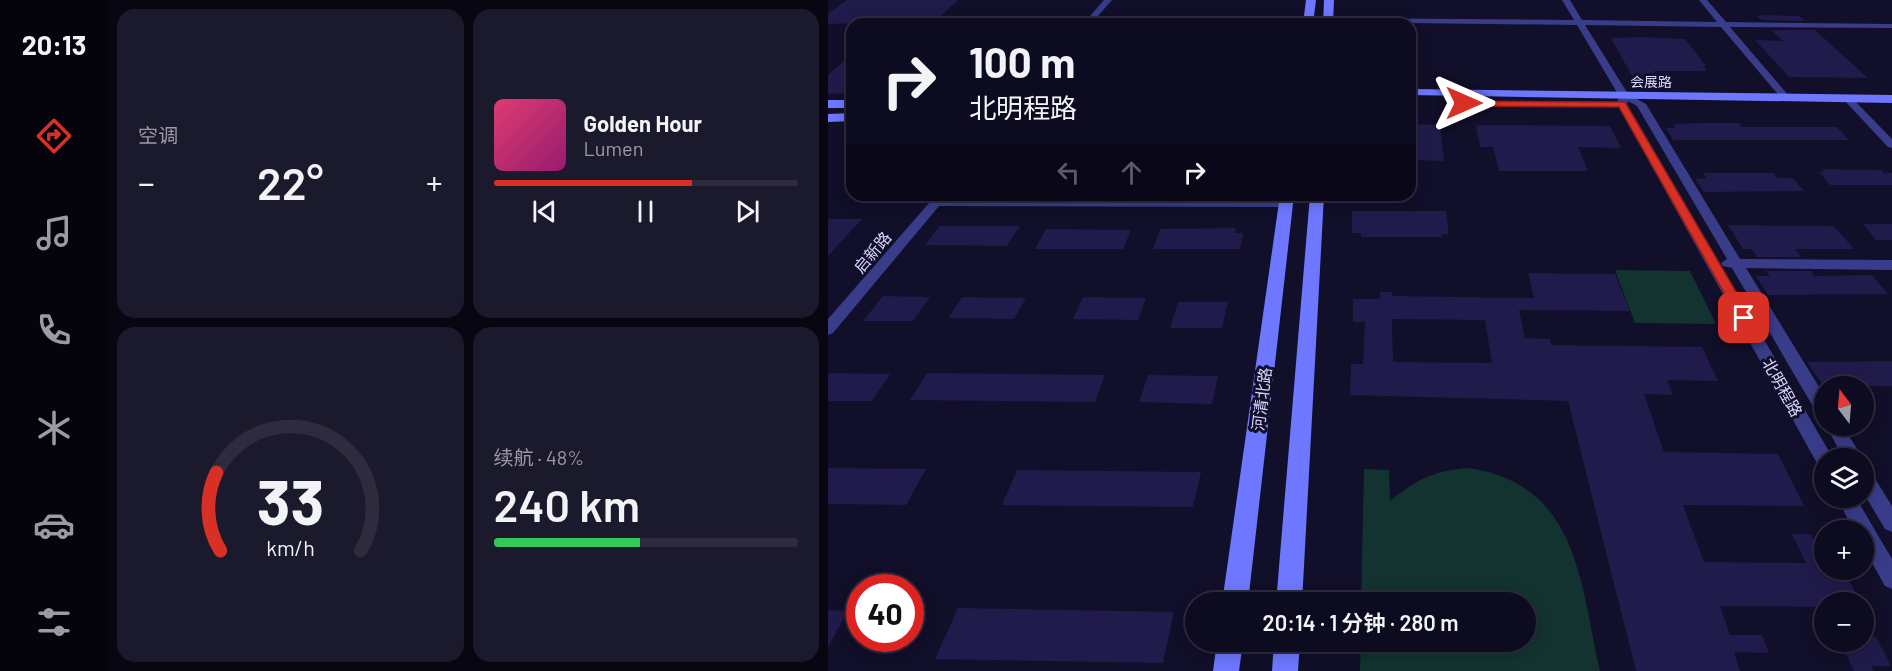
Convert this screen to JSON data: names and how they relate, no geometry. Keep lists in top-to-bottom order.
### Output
{
  "streets": {
    "street": [
      "会展路",
      "启新路",
      "北明程路",
      "河清北路"
    ]
  },
  "crossings": [
    ["会展路", "北明程路"]
  ],
  "north": "top",
  "page": {
    "tabs": "20:13",
    "tile": [
      "空调",
      ["续航 · 48%", "240 km"]
    ],
    "turn": ["100 m", "北明程路"],
    "song": ["Golden Hour", "Lumen"],
    "heat": ["−", "22°", "+"],
    "map_buttons": ["+", "−"],
    "limit": "40",
    "trip": "20:14 · 1 分钟 · 280 m",
    "gauge": ["33", "km/h"]
  }
}
